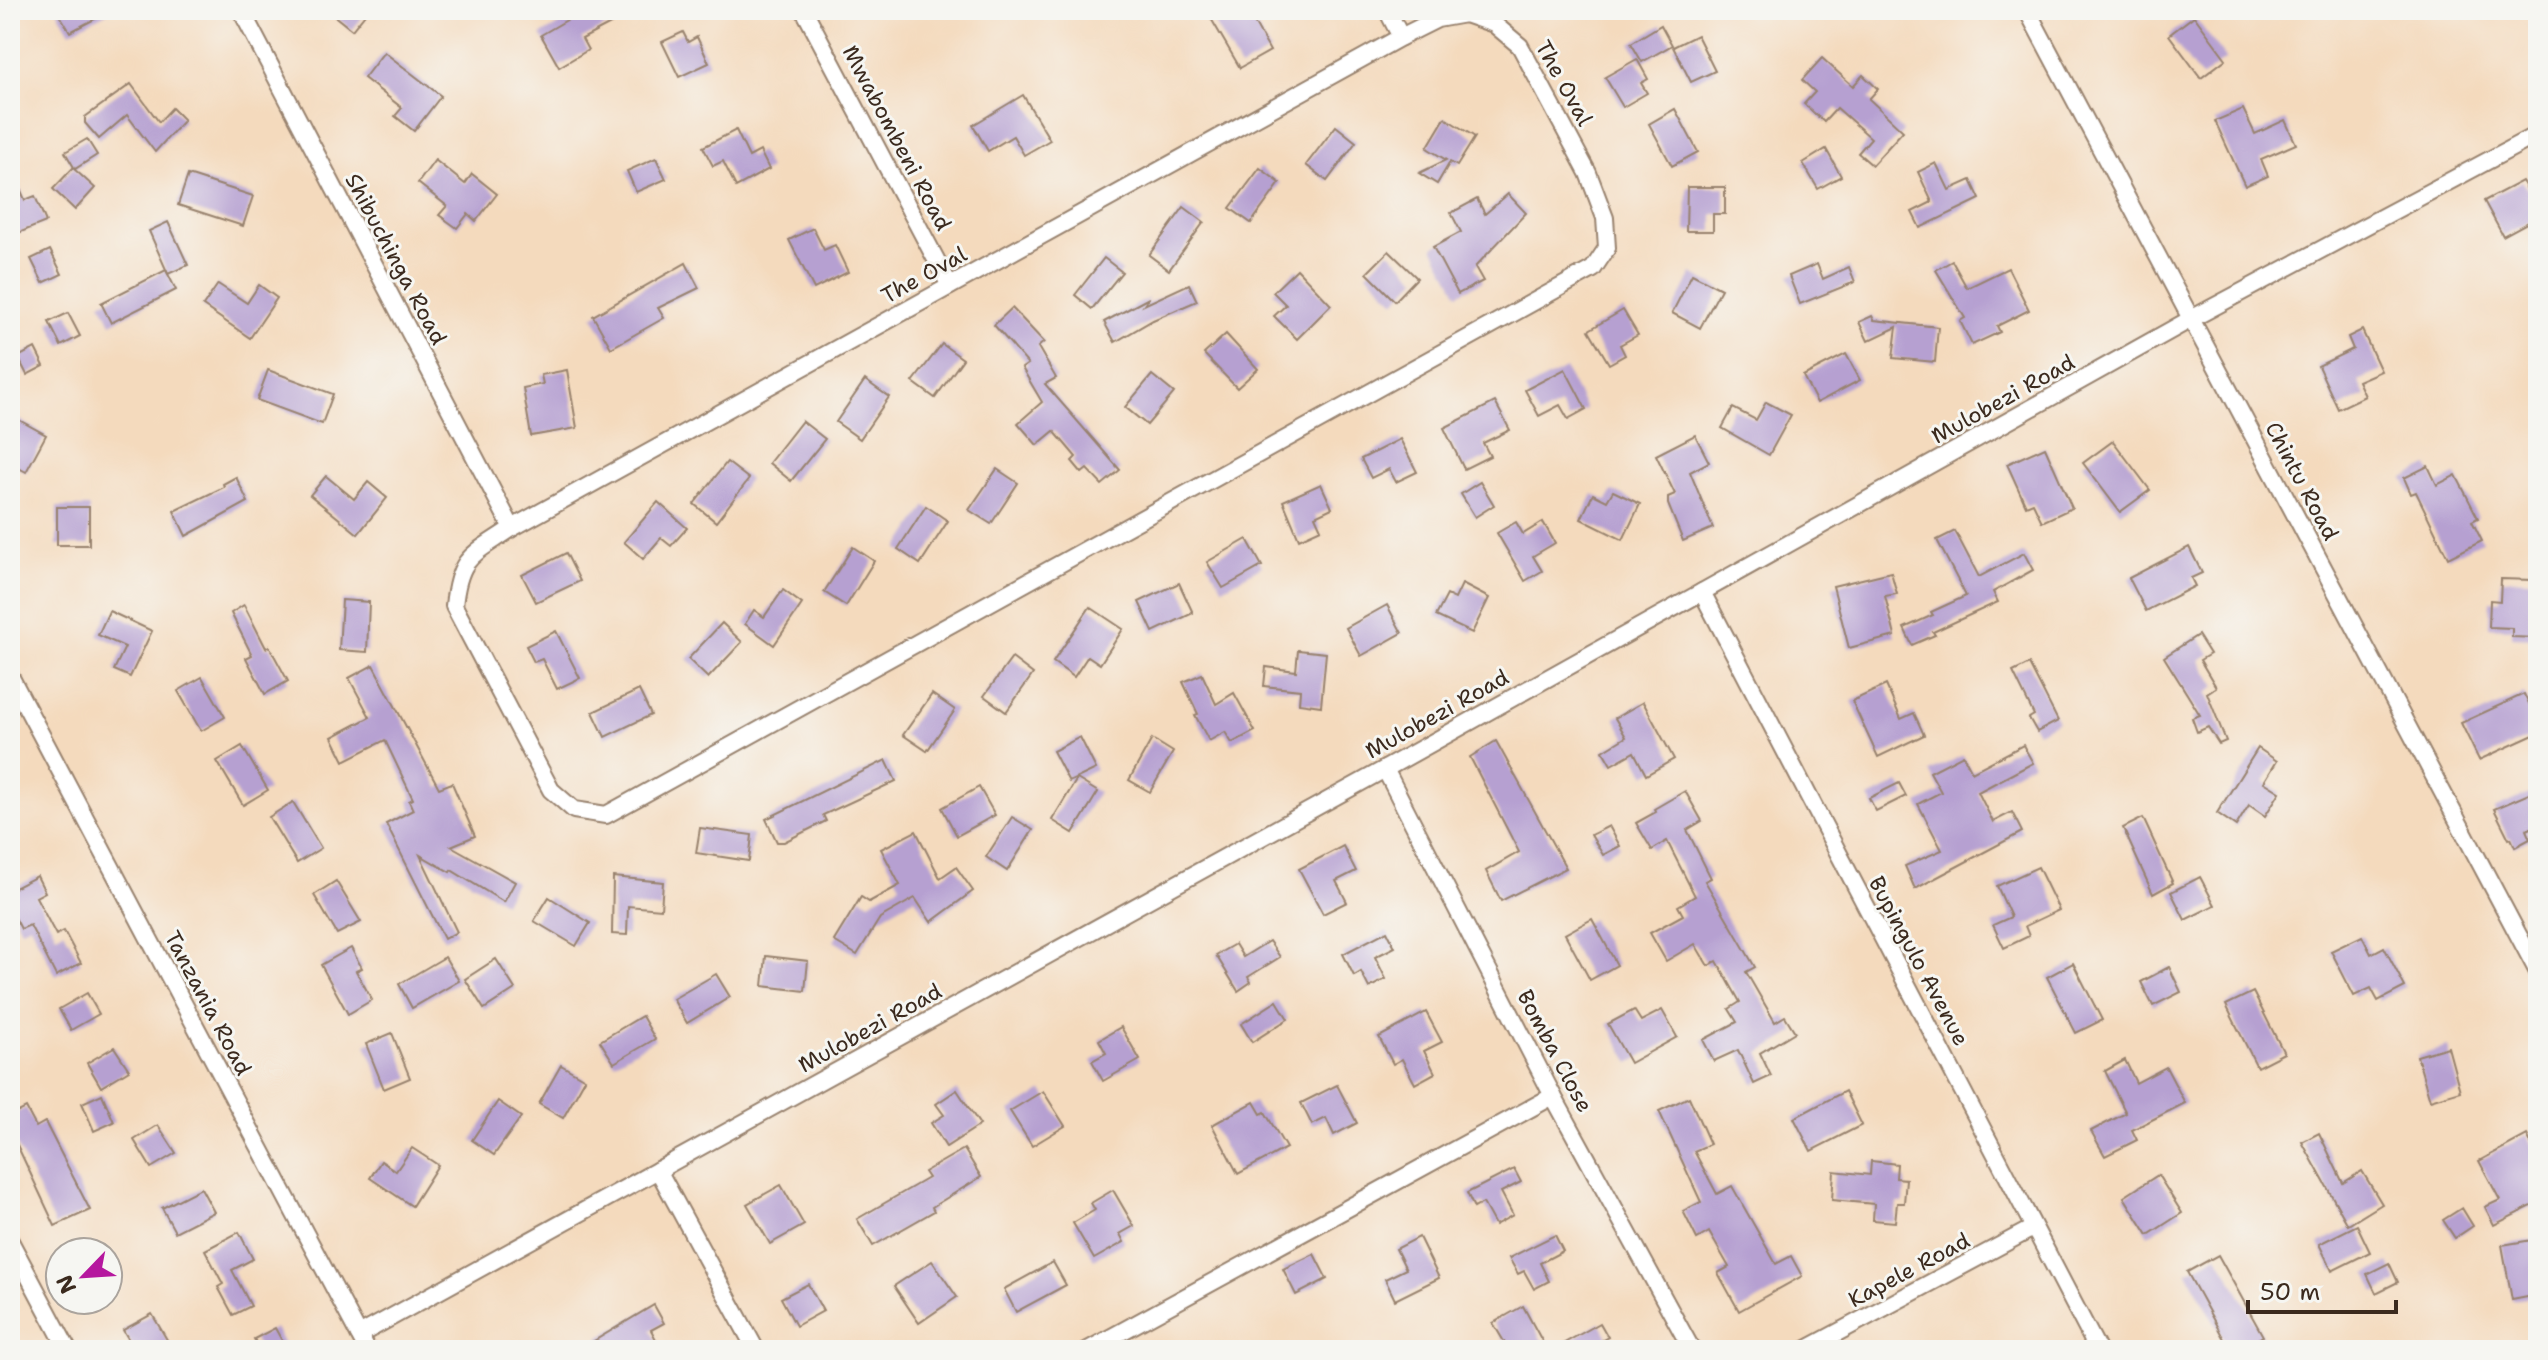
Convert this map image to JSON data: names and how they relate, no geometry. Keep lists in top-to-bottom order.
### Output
{
  "streets": {
    "street": [
      "The Oval",
      "Mwabombeni Road",
      "Shibuchinga Road",
      "Mulobezi Road",
      "Chintu Road",
      "Bupingulo Avenue",
      "Tanzania Road",
      "Bomba Close",
      "Kapele Road"
    ]
  },
  "crossings": [
    ["The Oval", "Mwabombeni Road"],
    ["The Oval", "Shibuchinga Road"],
    ["Mulobezi Road", "Chintu Road"],
    ["Mulobezi Road", "Bupingulo Avenue"],
    ["Mulobezi Road", "Tanzania Road"],
    ["Mulobezi Road", "Bomba Close"],
    ["Bupingulo Avenue", "Kapele Road"]
  ],
  "scale_bar": "50 m",
  "north": "bottom left"
}
